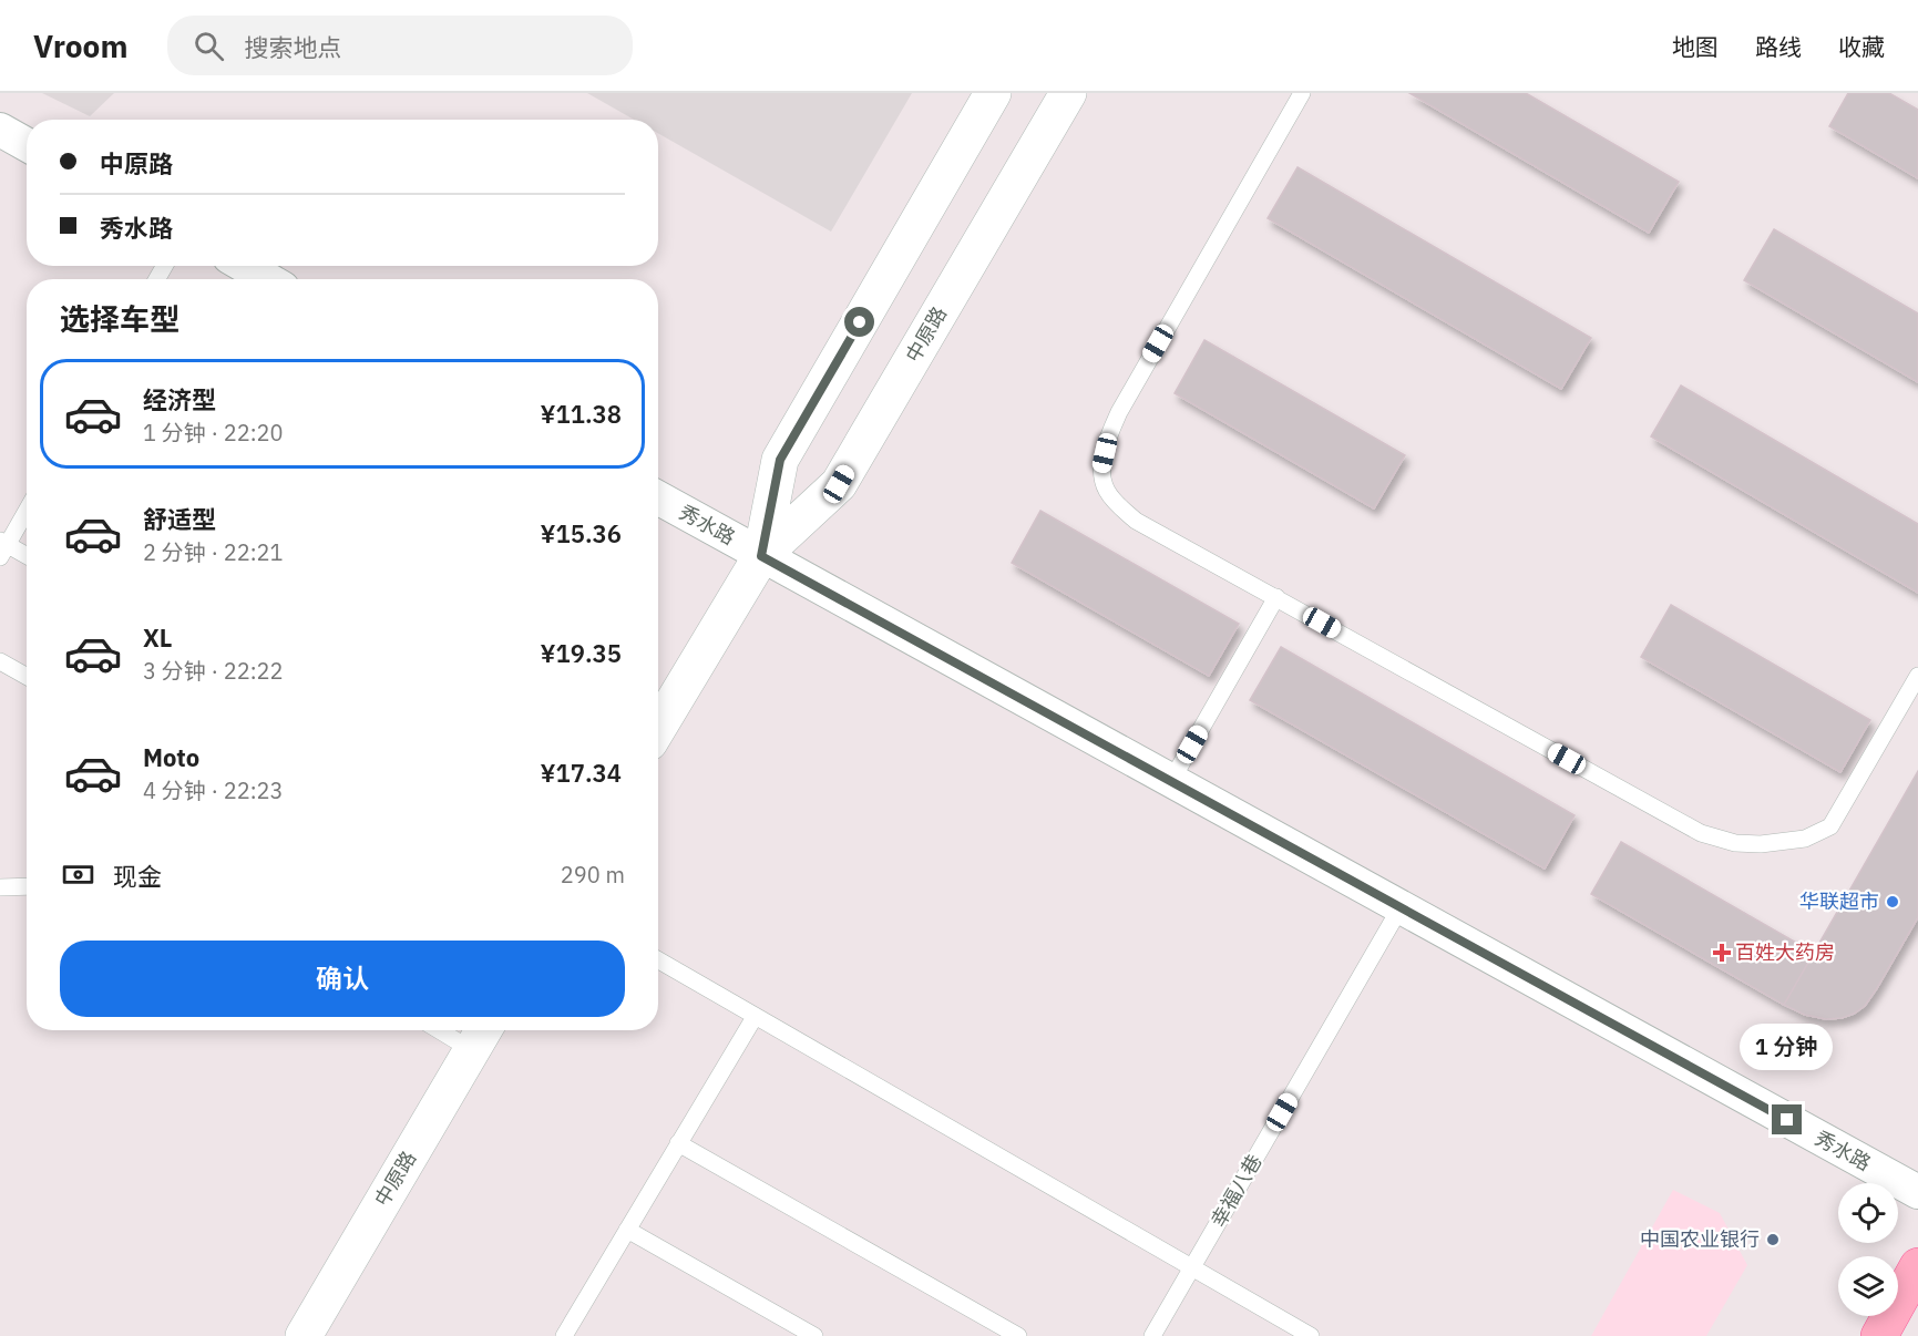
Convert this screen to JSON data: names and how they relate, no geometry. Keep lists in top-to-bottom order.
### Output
{
  "streets": {
    "main road": ["中原路"],
    "street": ["秀水路"],
    "lane": ["幸福八巷"]
  },
  "crossings": [
    ["中原路", "秀水路"],
    ["秀水路", "幸福八巷"]
  ],
  "places": {
    "other": ["华联超市", "中国农业银行"],
    "health": ["百姓大药房"]
  },
  "page": {
    "header": "Vroom",
    "search": "搜索地点",
    "nav": ["地图", "路线", "收藏"],
    "banner": ["中原路", "秀水路"],
    "heading": "选择车型",
    "list": [
      {
        "name": "经济型",
        "note": "1 分钟 · 22:20",
        "value": "¥11.38"
      },
      {
        "name": "舒适型",
        "note": "2 分钟 · 22:21",
        "value": "¥15.36"
      },
      {
        "name": "XL",
        "note": "3 分钟 · 22:22",
        "value": "¥19.35"
      },
      {
        "name": "Moto",
        "note": "4 分钟 · 22:23",
        "value": "¥17.34"
      }
    ],
    "pay": ["现金", "290 m"],
    "buttons": "确认",
    "bubble": "1 分钟"
  }
}
